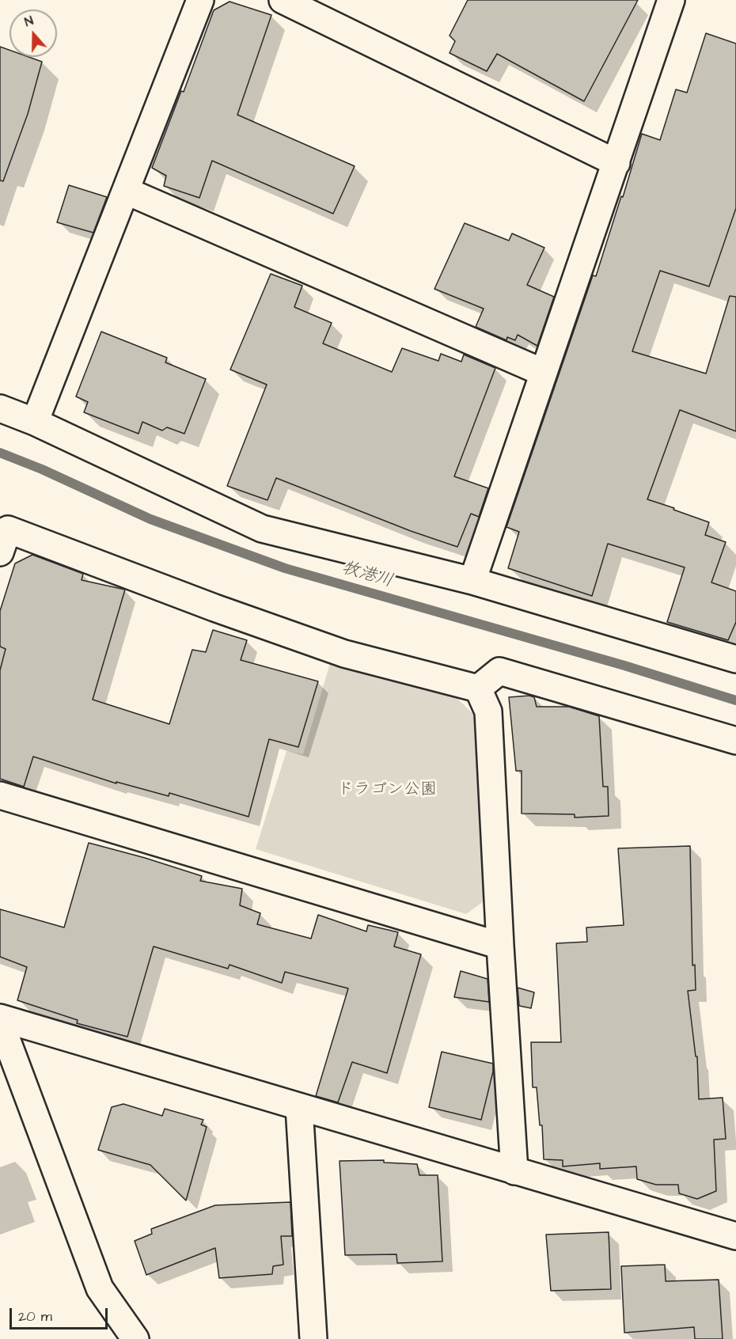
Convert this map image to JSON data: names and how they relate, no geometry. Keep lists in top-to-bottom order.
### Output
{
  "water": ["牧港川"],
  "parks": ["ドラゴン公園"],
  "scale_bar": "20 m",
  "north": "top"
}
